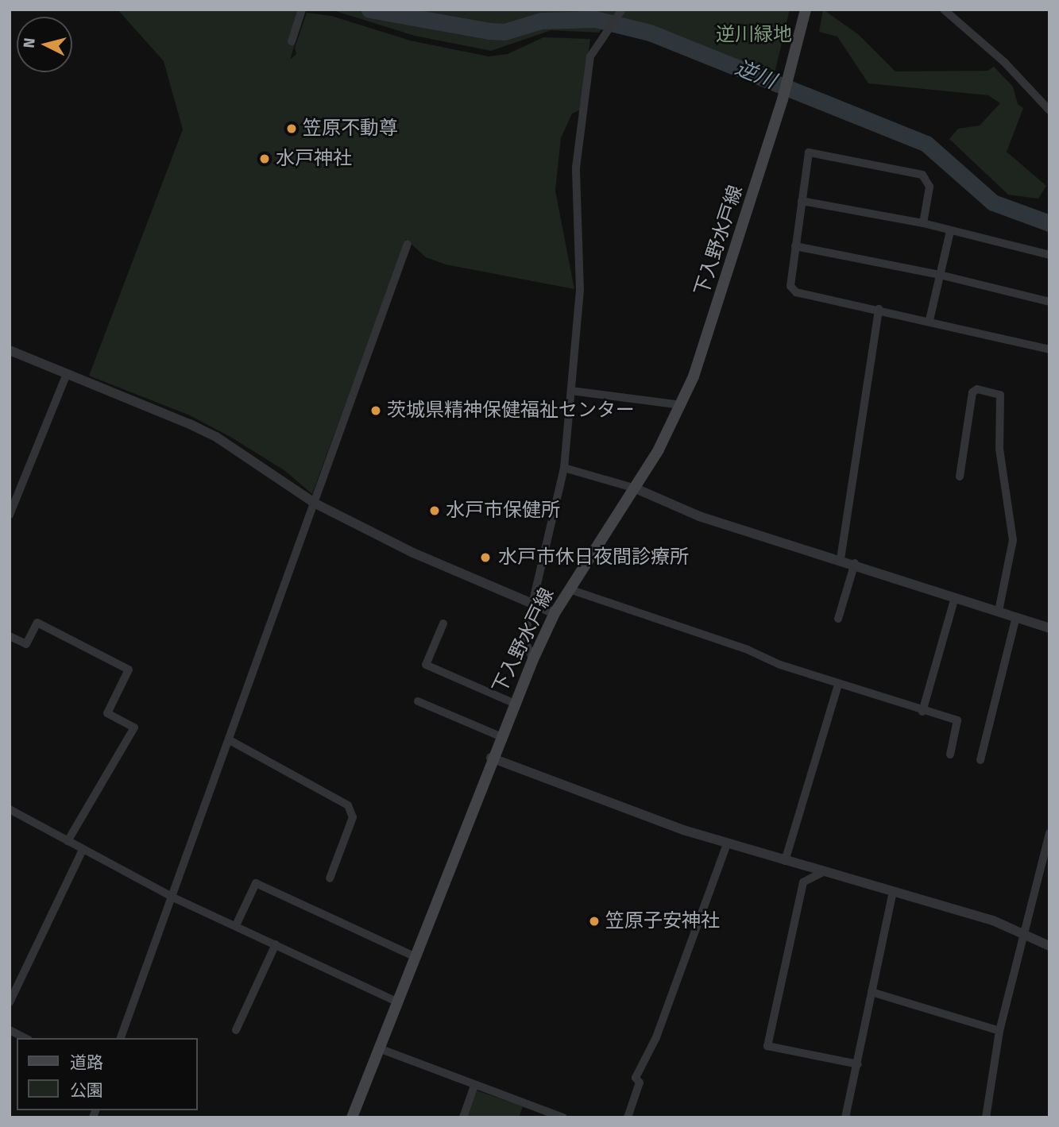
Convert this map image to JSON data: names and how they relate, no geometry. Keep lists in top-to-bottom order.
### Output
{
  "streets": {
    "main road": ["下入野水戸線"]
  },
  "water": ["逆川"],
  "parks": ["逆川緑地"],
  "places": [
    "笠原不動尊",
    "水戸神社",
    "茨城県精神保健福祉センター",
    "水戸市保健所",
    "水戸市休日夜間診療所",
    "笠原子安神社"
  ],
  "legend": ["道路", "公園"],
  "north": "left"
}
